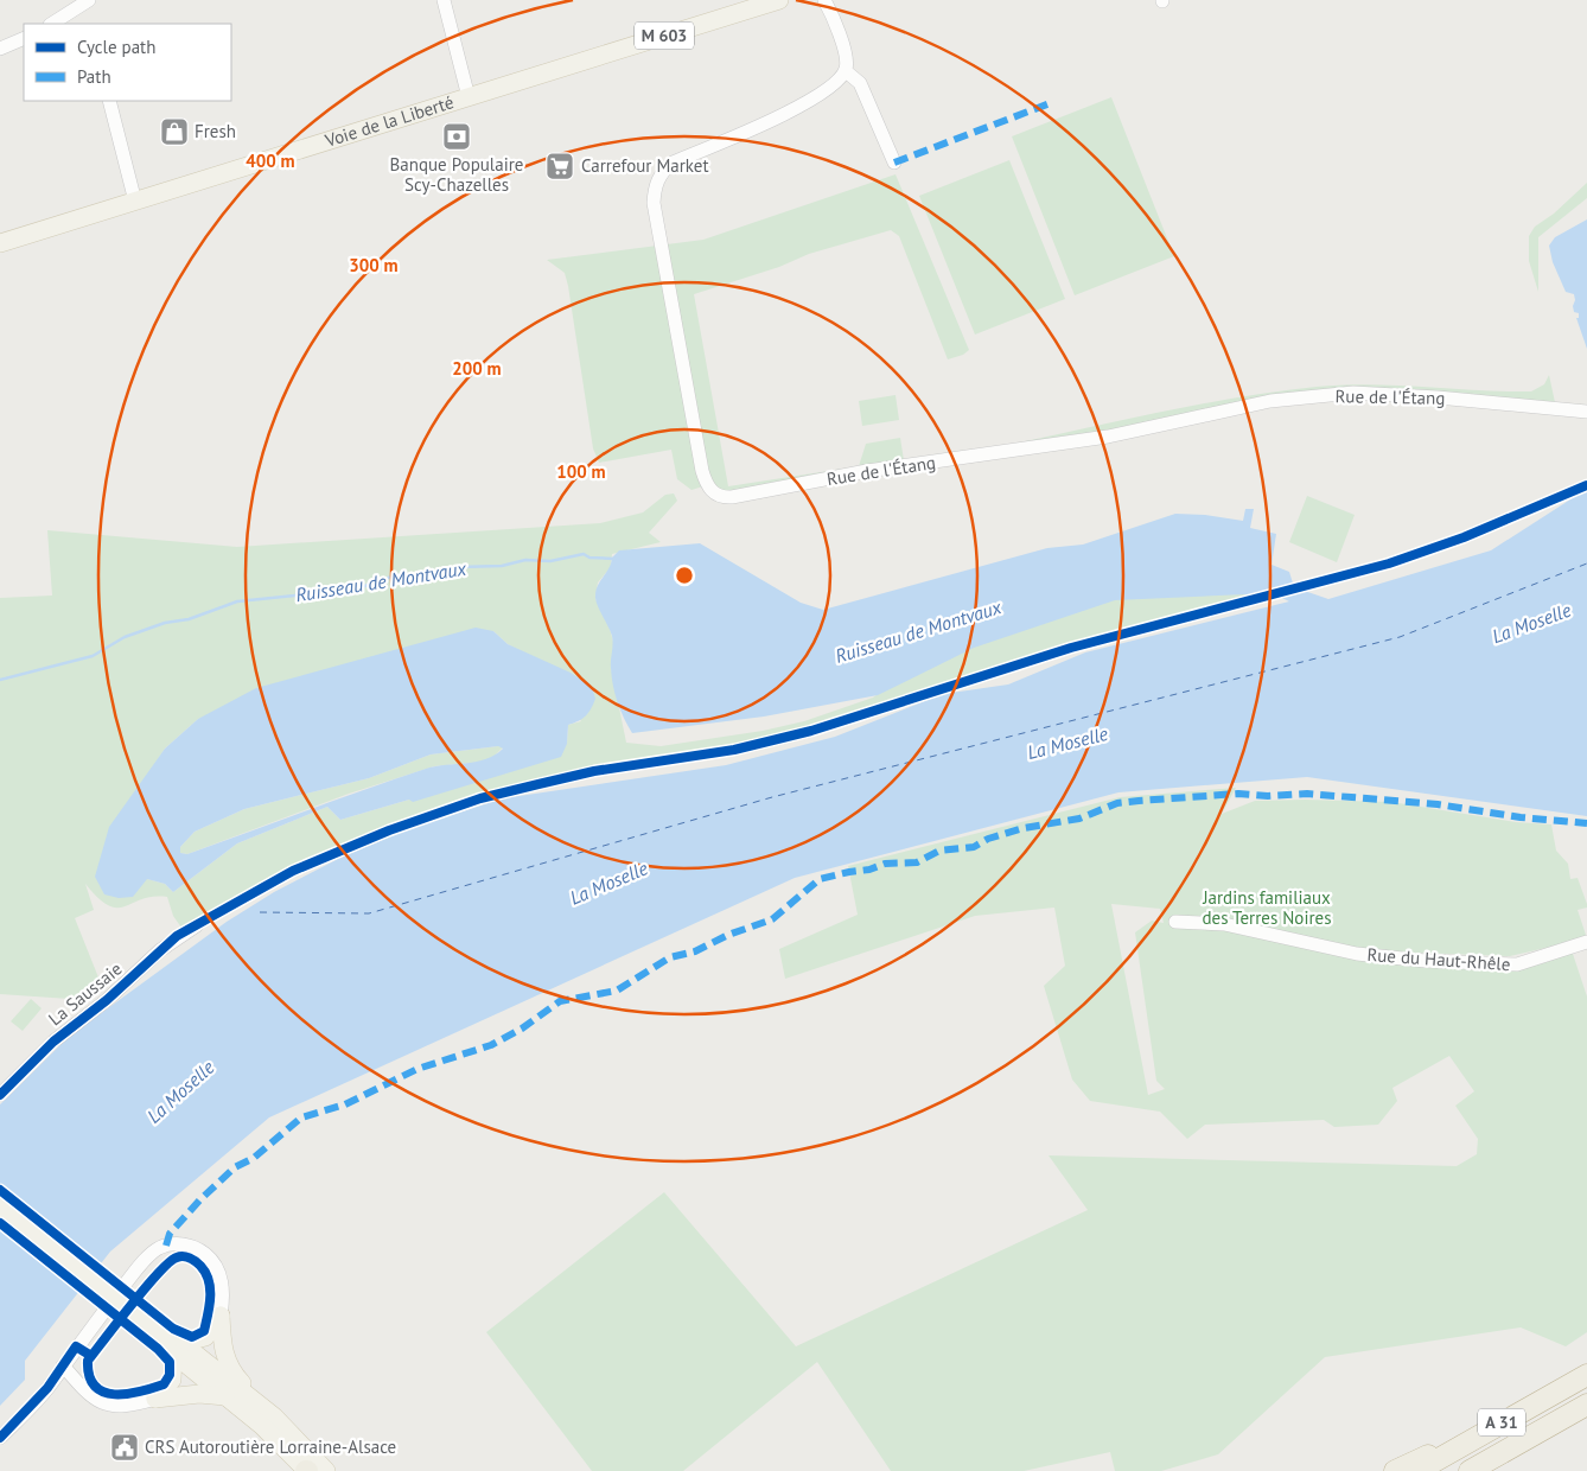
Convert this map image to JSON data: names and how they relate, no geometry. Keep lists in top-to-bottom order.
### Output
{
  "streets": {
    "highway": ["A 31"],
    "main road": ["M 603", "Voie de la Liberté"],
    "street": ["Rue de l'Étang", "Rue du Haut-Rhêle", "La Saussaie"]
  },
  "water": ["Ruisseau de Montvaux", "La Moselle"],
  "parks": ["Jardins familiaux des Terres Noires"],
  "places": {
    "shop": ["Fresh"],
    "bank": ["Banque Populaire Scy-Chazelles"],
    "supermarket": ["Carrefour Market"],
    "public building": ["CRS Autoroutière Lorraine-Alsace"]
  },
  "legend": ["Cycle path", "Path"],
  "rings": [
    "400 m",
    "300 m",
    "200 m",
    "100 m"
  ]
}
